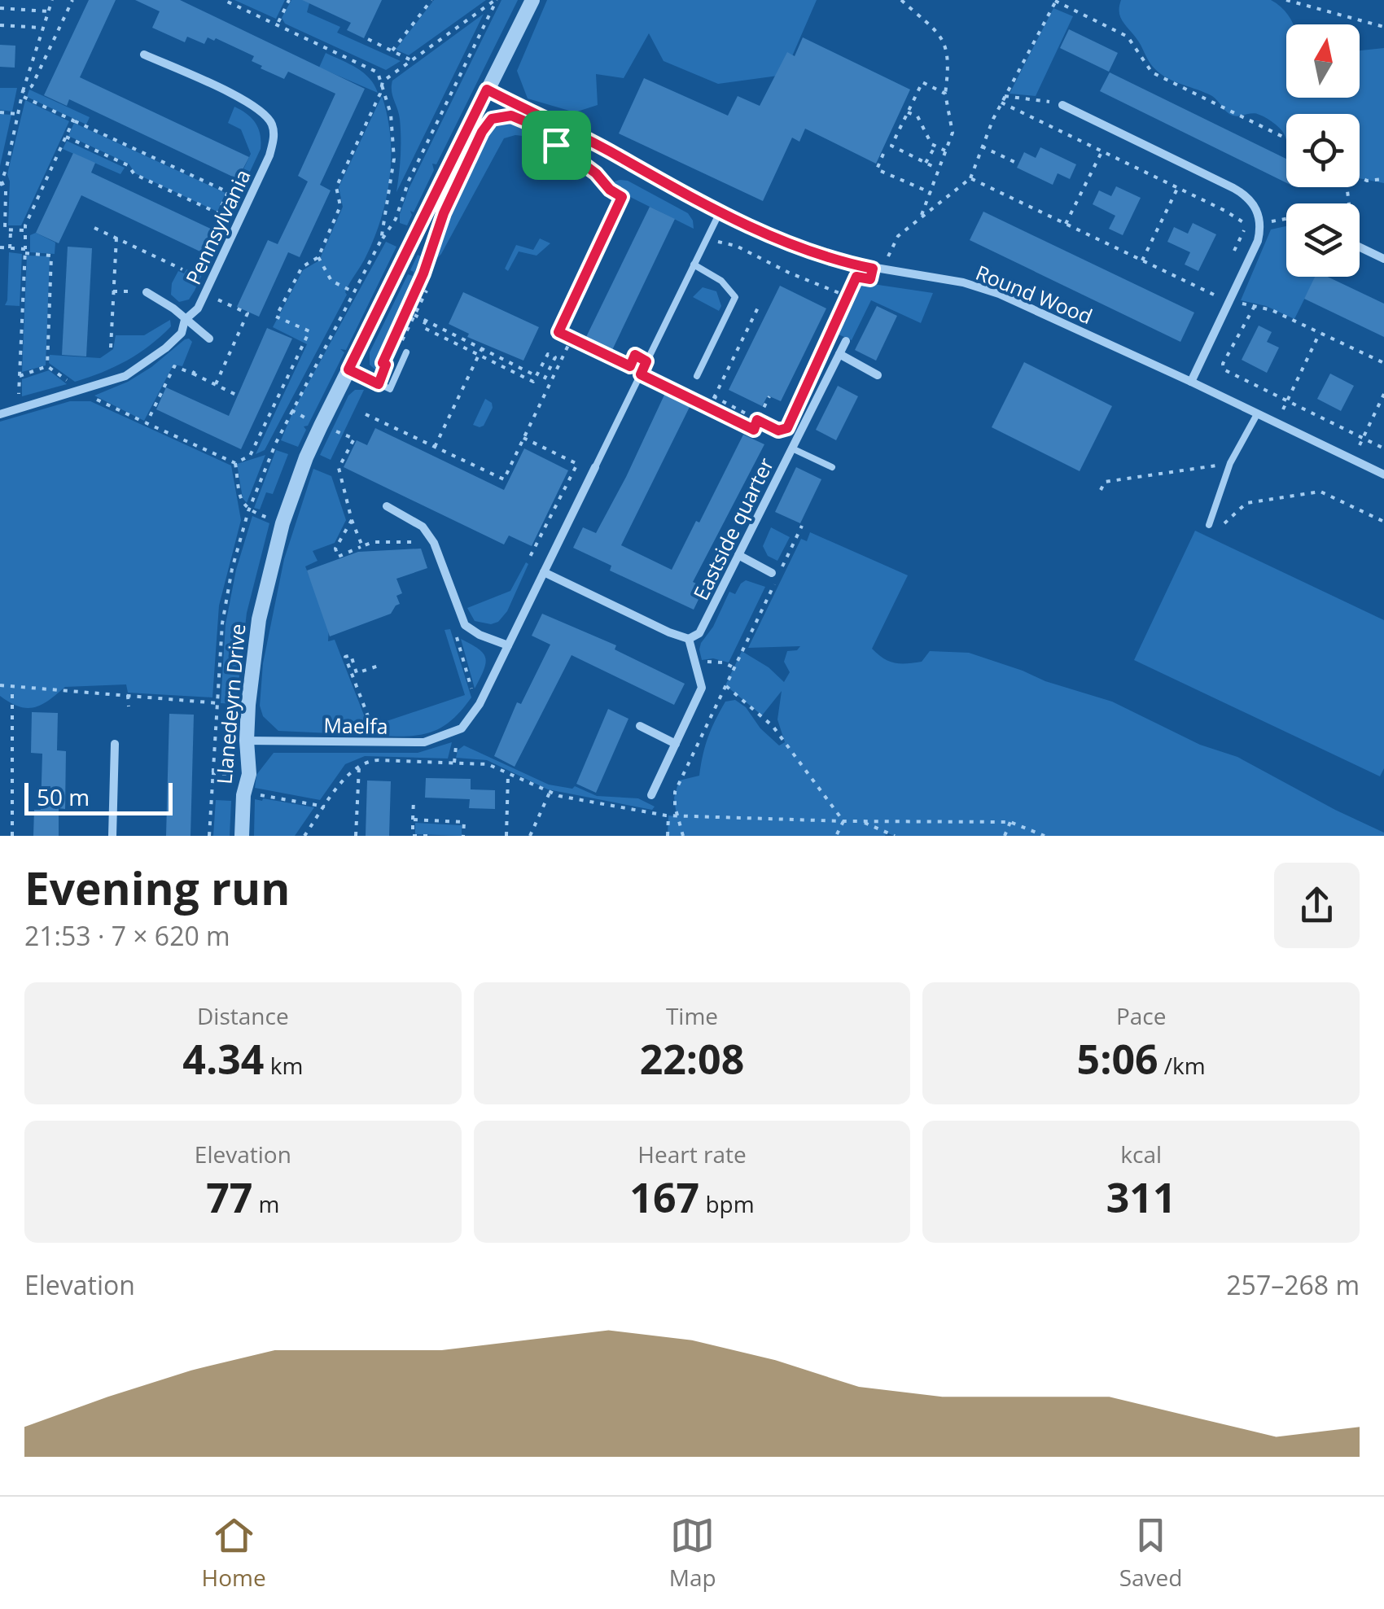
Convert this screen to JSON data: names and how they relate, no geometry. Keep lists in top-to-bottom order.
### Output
{
  "streets": {
    "street": [
      "Pennsylvania",
      "Round Wood",
      "Eastside quarter",
      "Llanedeyrn Drive",
      "Maelfa"
    ]
  },
  "crossings": [
    ["Round Wood", "Llanedeyrn Drive"],
    ["Llanedeyrn Drive", "Maelfa"]
  ],
  "scale_bar": "50 m",
  "north": "top",
  "page": {
    "scale": "50 m",
    "heading": ["Evening run", "21:53 · 7 × 620 m"],
    "stats": [
      ["Distance", "4.34 km"],
      ["Time", "22:08"],
      ["Pace", "5:06 /km"],
      ["Elevation", "77 m"],
      ["Heart rate", "167 bpm"],
      ["kcal", "311"]
    ],
    "chart": ["Elevation", "257–268 m"],
    "tabs": ["Home", "Map", "Saved"]
  }
}
